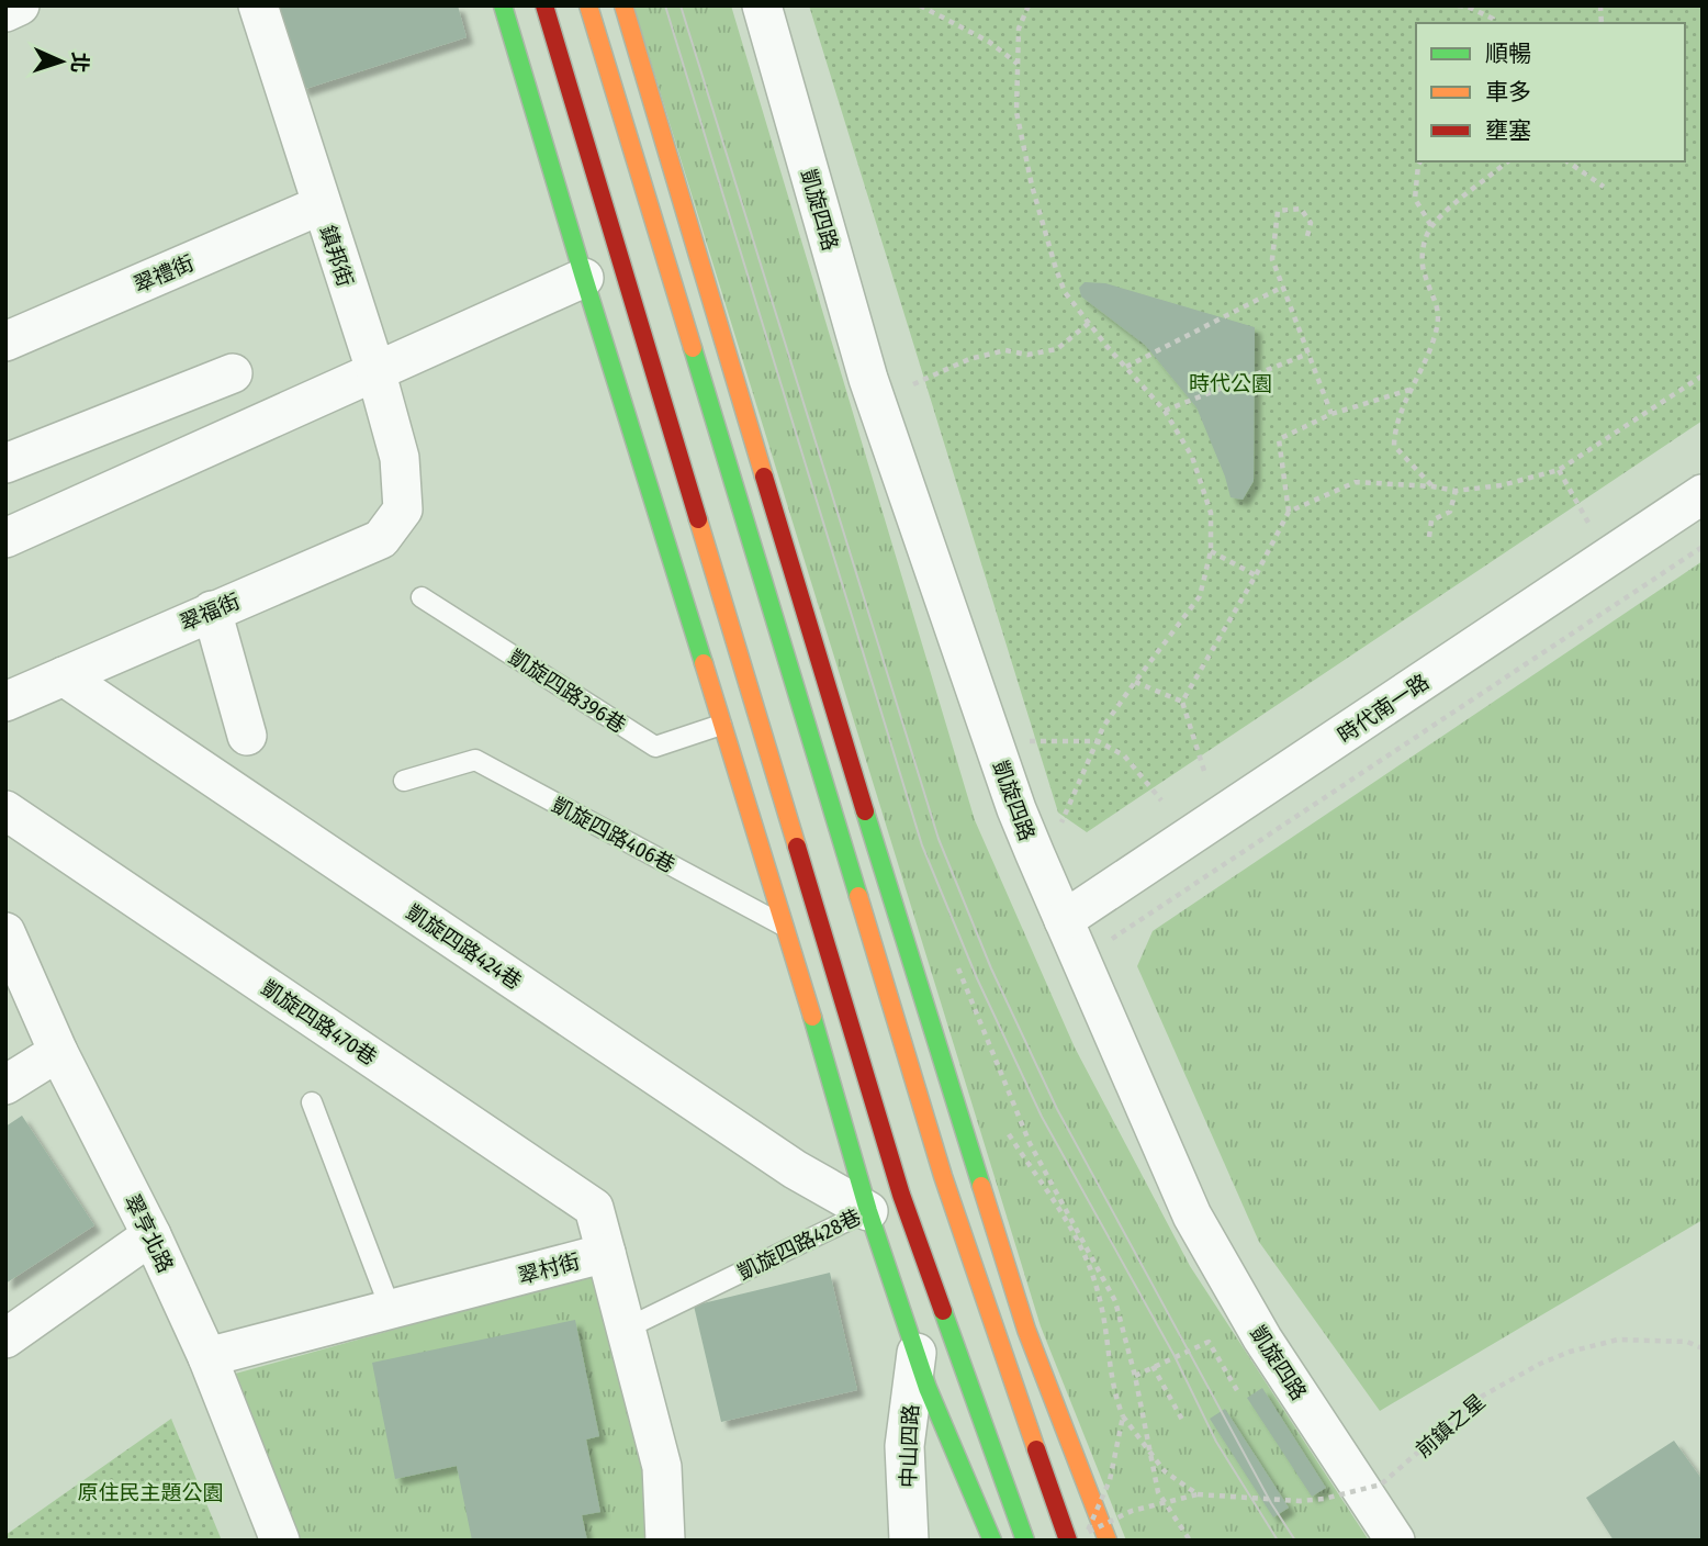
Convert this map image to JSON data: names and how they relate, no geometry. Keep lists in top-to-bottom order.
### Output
{
  "streets": {
    "street": [
      "凱旋四路",
      "鎮邦街",
      "翠禮街",
      "翠福街",
      "時代南一路",
      "凱旋四路424巷",
      "凱旋四路470巷",
      "翠亨北路",
      "翠村街",
      "中山四路"
    ],
    "lane": ["凱旋四路396巷", "凱旋四路406巷", "凱旋四路428巷"],
    "path": ["前鎮之星"]
  },
  "crossings": [
    ["凱旋四路", "時代南一路"],
    ["鎮邦街", "翠禮街"],
    ["鎮邦街", "翠福街"],
    ["翠福街", "凱旋四路424巷"],
    ["凱旋四路424巷", "凱旋四路428巷"],
    ["凱旋四路470巷", "翠村街"],
    ["翠亨北路", "翠村街"],
    ["凱旋四路428巷", "翠村街"]
  ],
  "parks": ["時代公園", "原住民主題公園"],
  "legend": ["順暢", "車多", "壅塞"],
  "north": "right"
}
